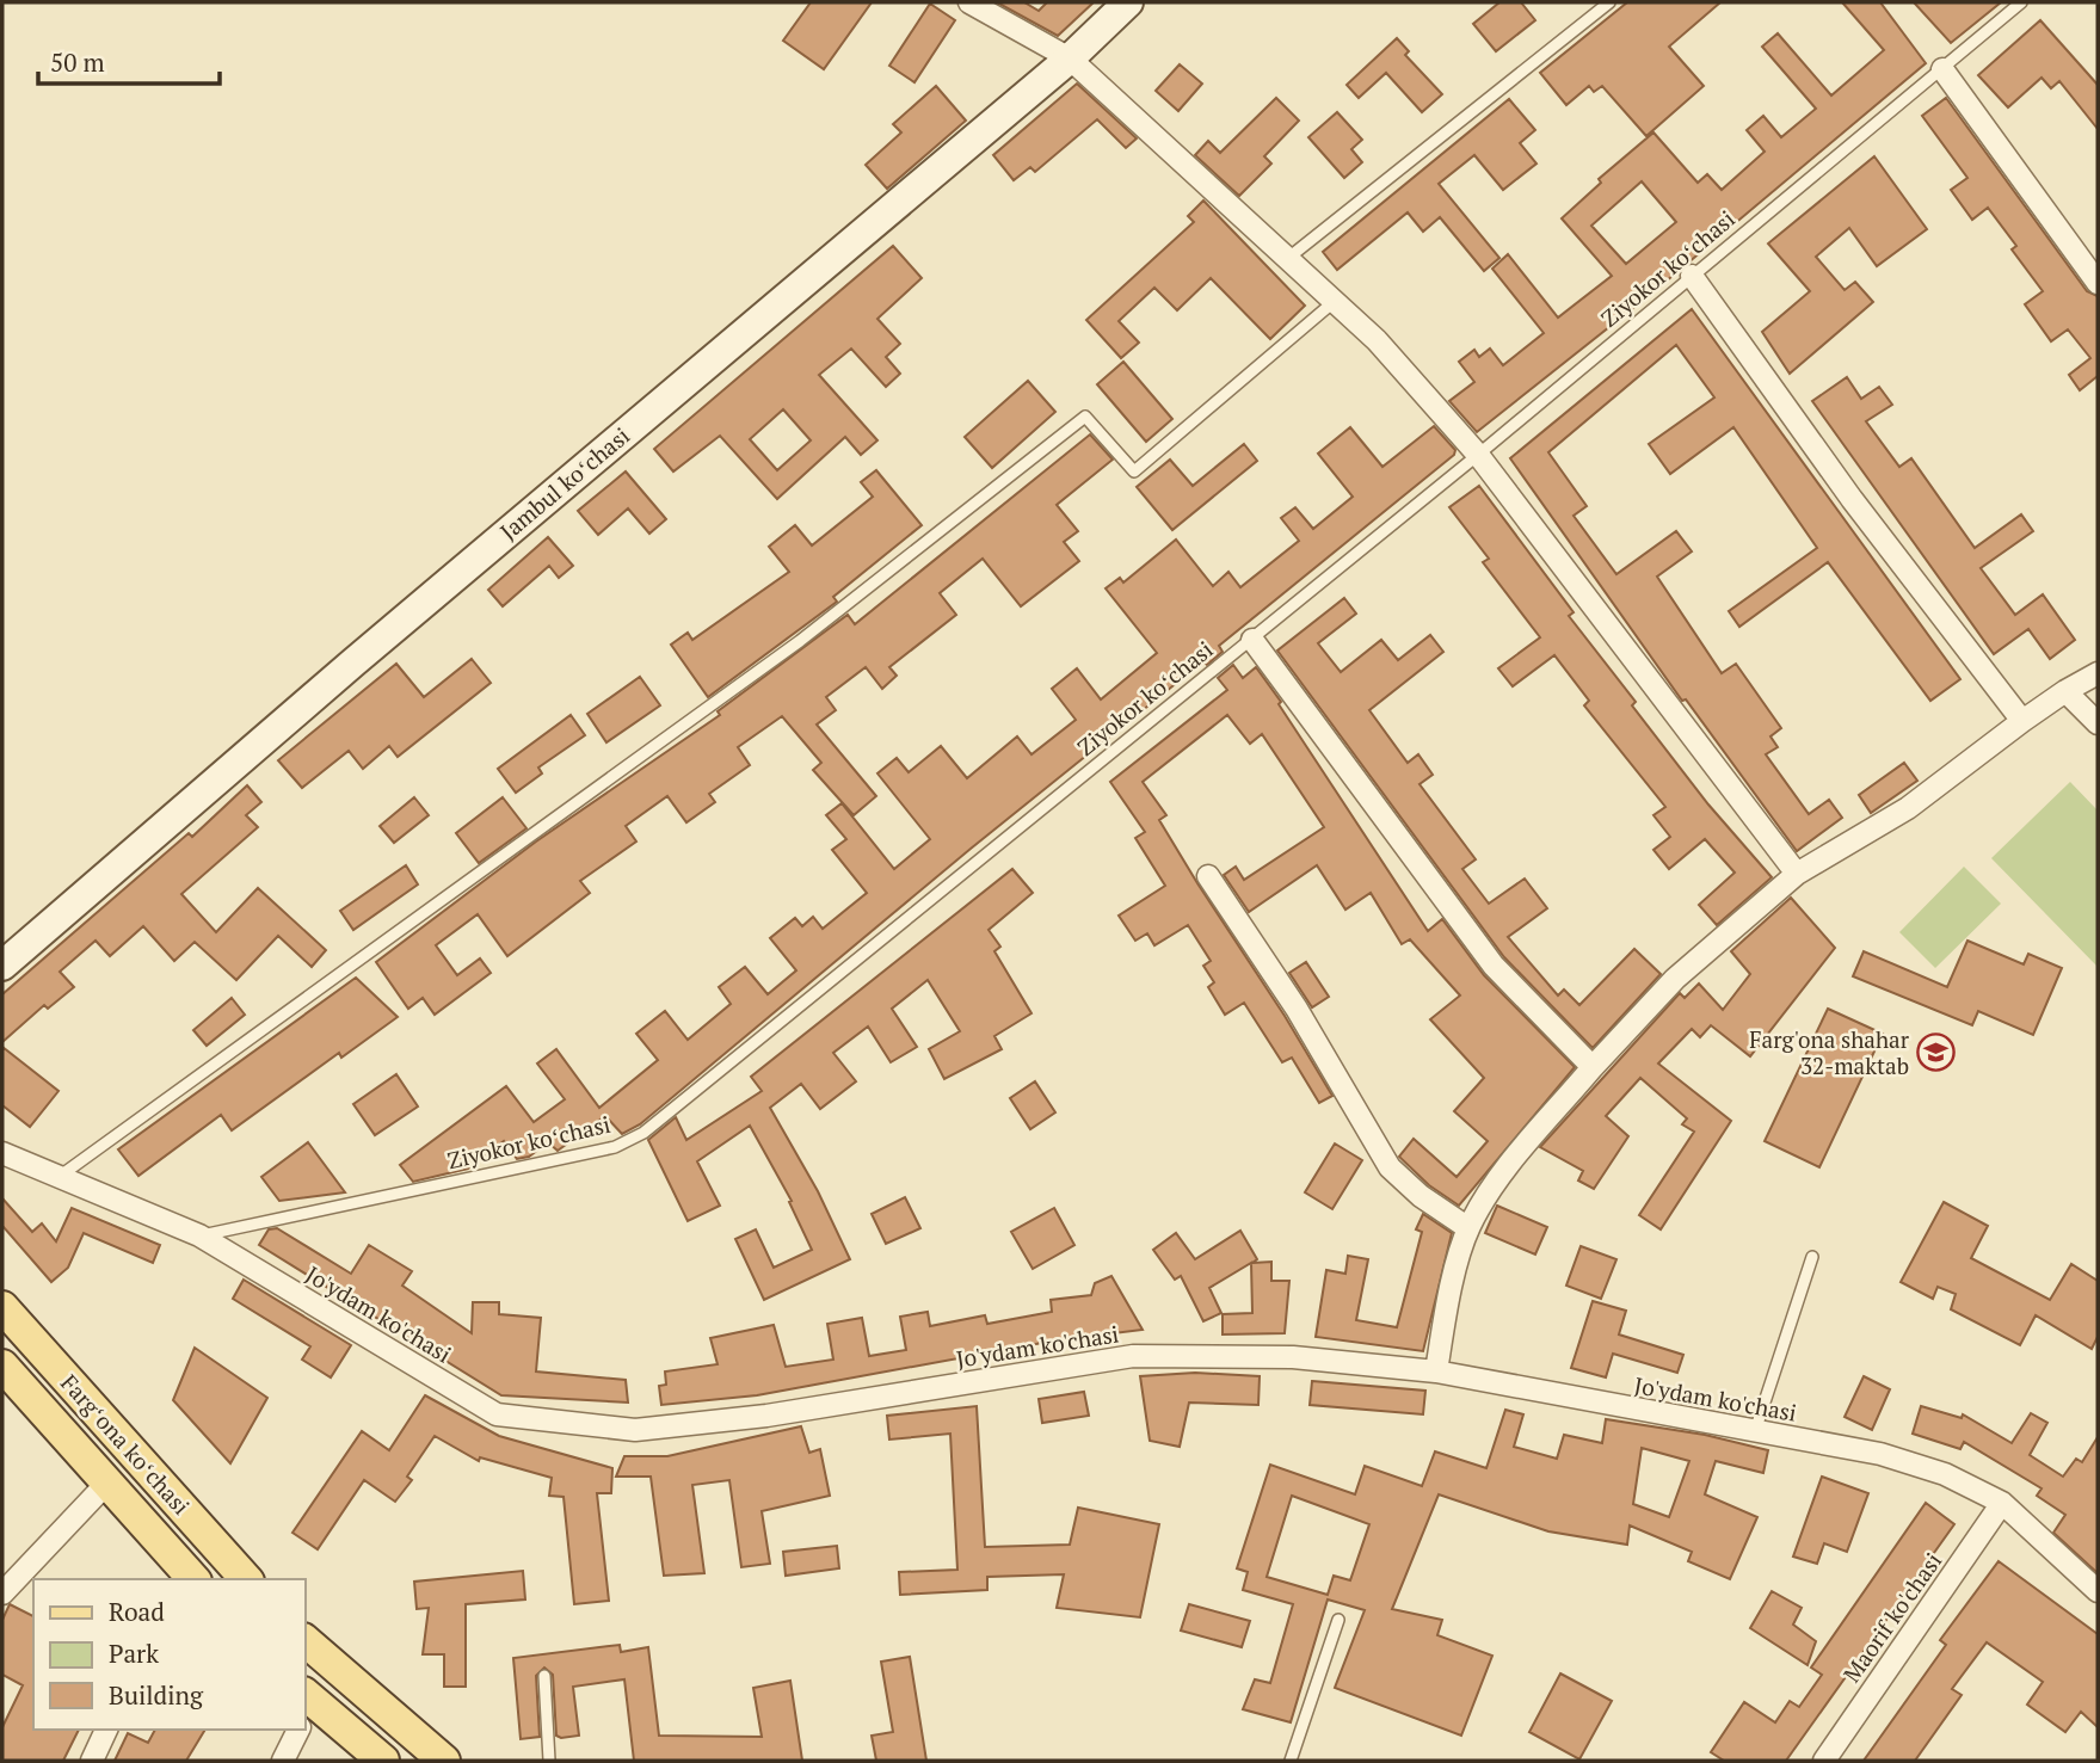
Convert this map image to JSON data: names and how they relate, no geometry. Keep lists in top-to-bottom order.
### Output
{
  "streets": {
    "main road": ["Fargʻona koʻchasi"],
    "street": ["Jambul koʻchasi", "Jo'ydam ko'chasi", "Maorif ko'chasi"],
    "lane": ["Ziyokor koʻchasi"]
  },
  "crossings": [
    ["Ziyokor koʻchasi", "Jo'ydam ko'chasi"],
    ["Jo'ydam ko'chasi", "Maorif ko'chasi"]
  ],
  "places": {
    "school or university": ["Farg'ona shahar 32-maktab"]
  },
  "legend": ["Road", "Park", "Building"],
  "scale_bar": "50 m"
}
